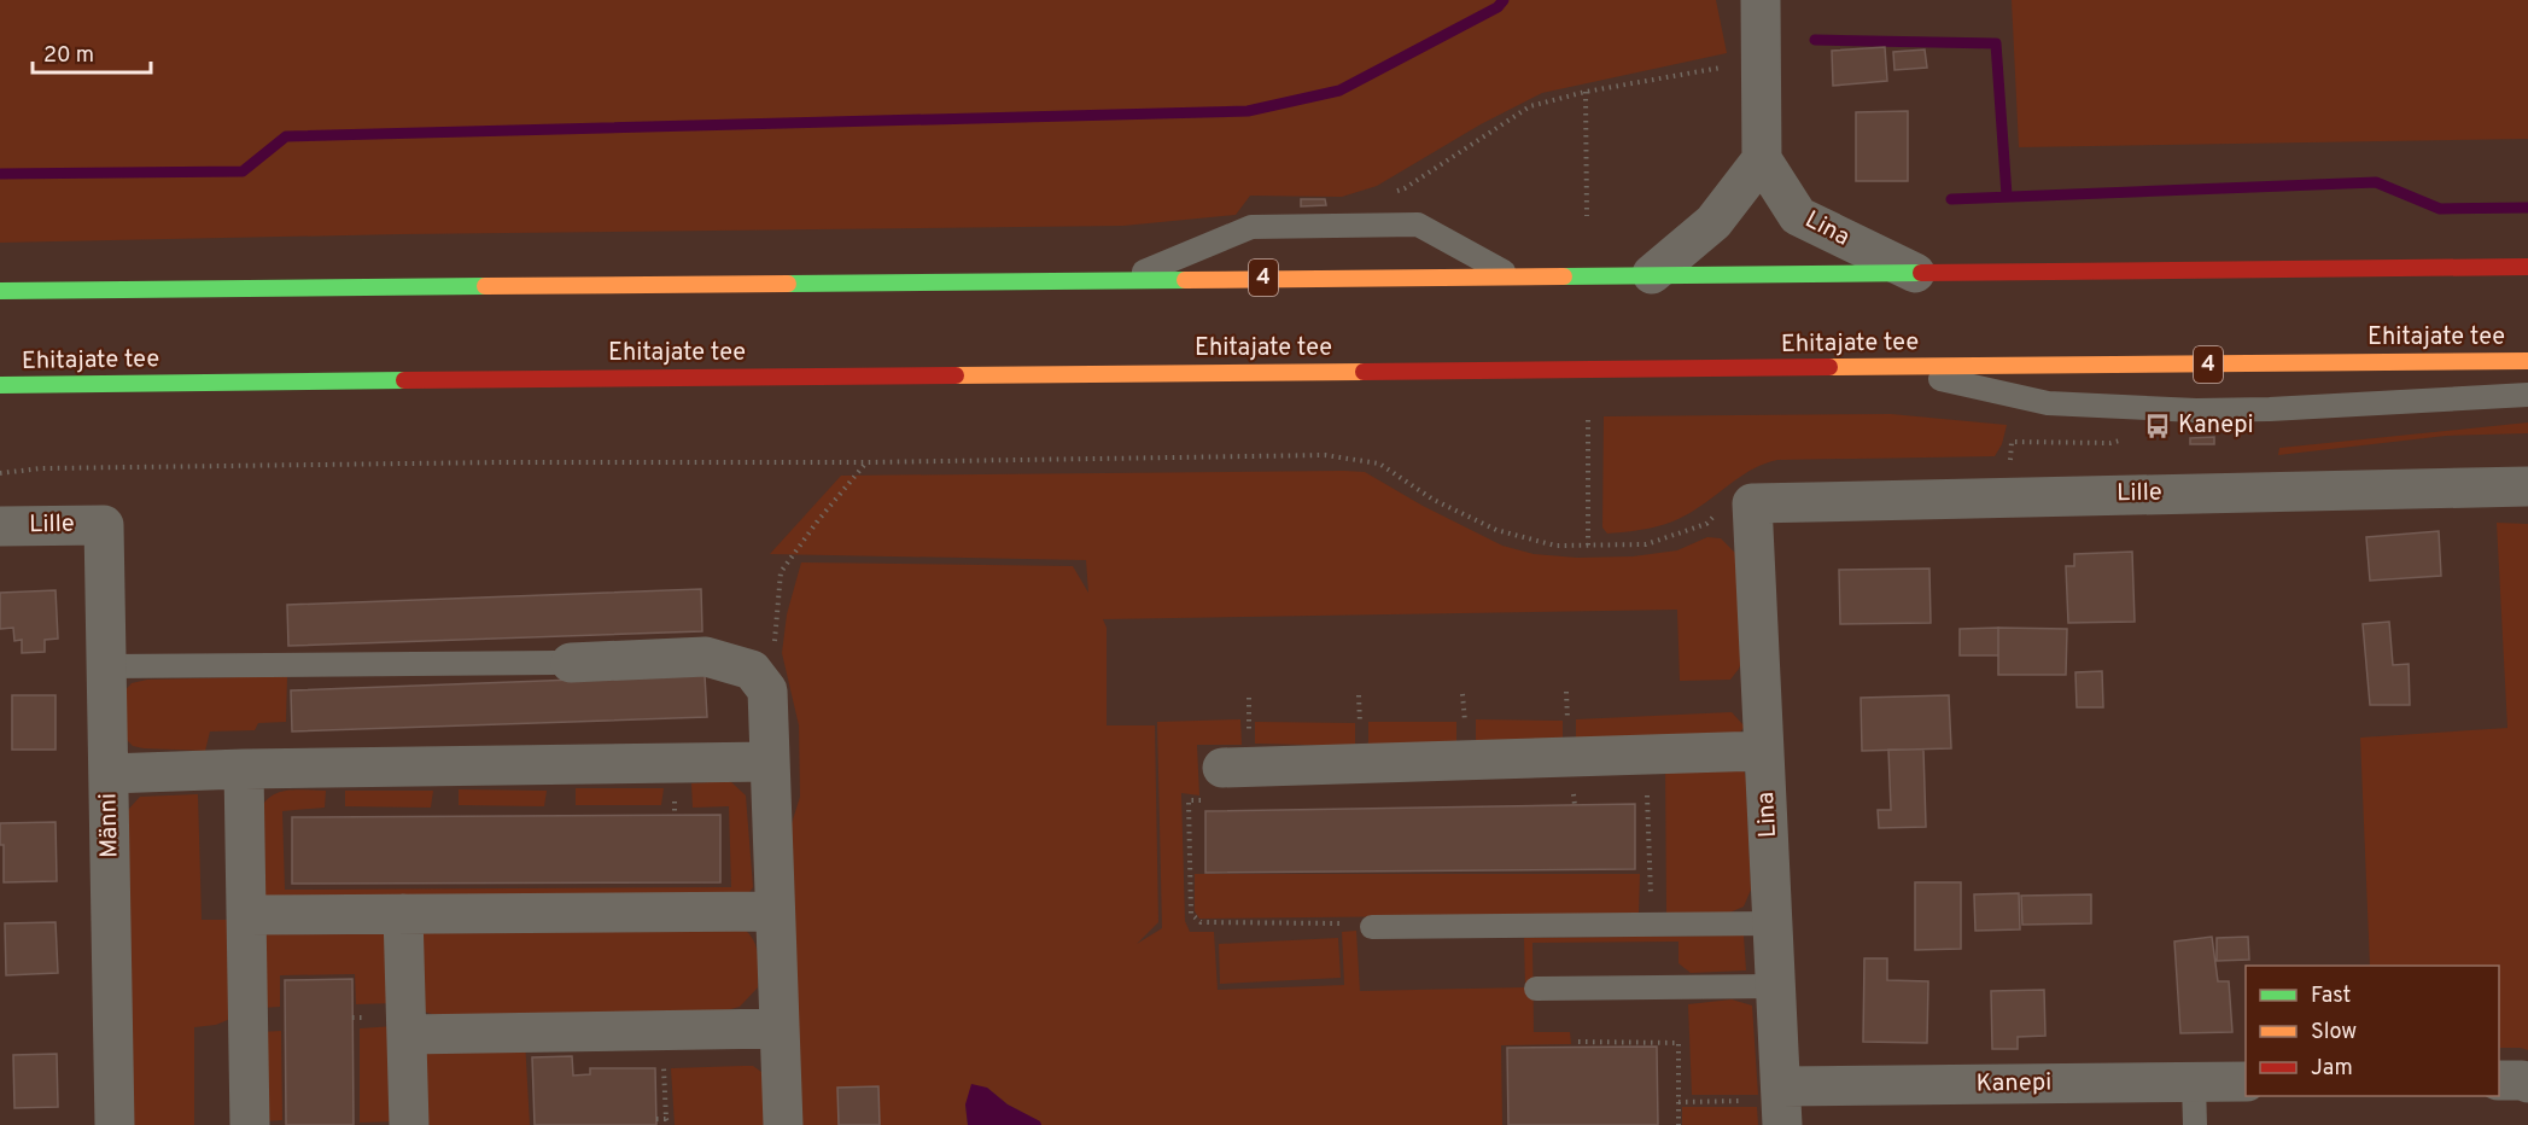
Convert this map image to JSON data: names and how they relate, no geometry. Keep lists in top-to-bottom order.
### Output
{
  "streets": {
    "highway": ["4", "Ehitajate tee"],
    "street": [
      "Lina",
      "Lille",
      "Männi",
      "Kanepi"
    ]
  },
  "crossings": [
    ["Lina", "4"],
    ["Lina", "Lille"],
    ["Lina", "Kanepi"],
    ["Lille", "Männi"]
  ],
  "places": {
    "bus stop": ["Kanepi"]
  },
  "legend": ["Fast", "Slow", "Jam"],
  "scale_bar": "20 m"
}
